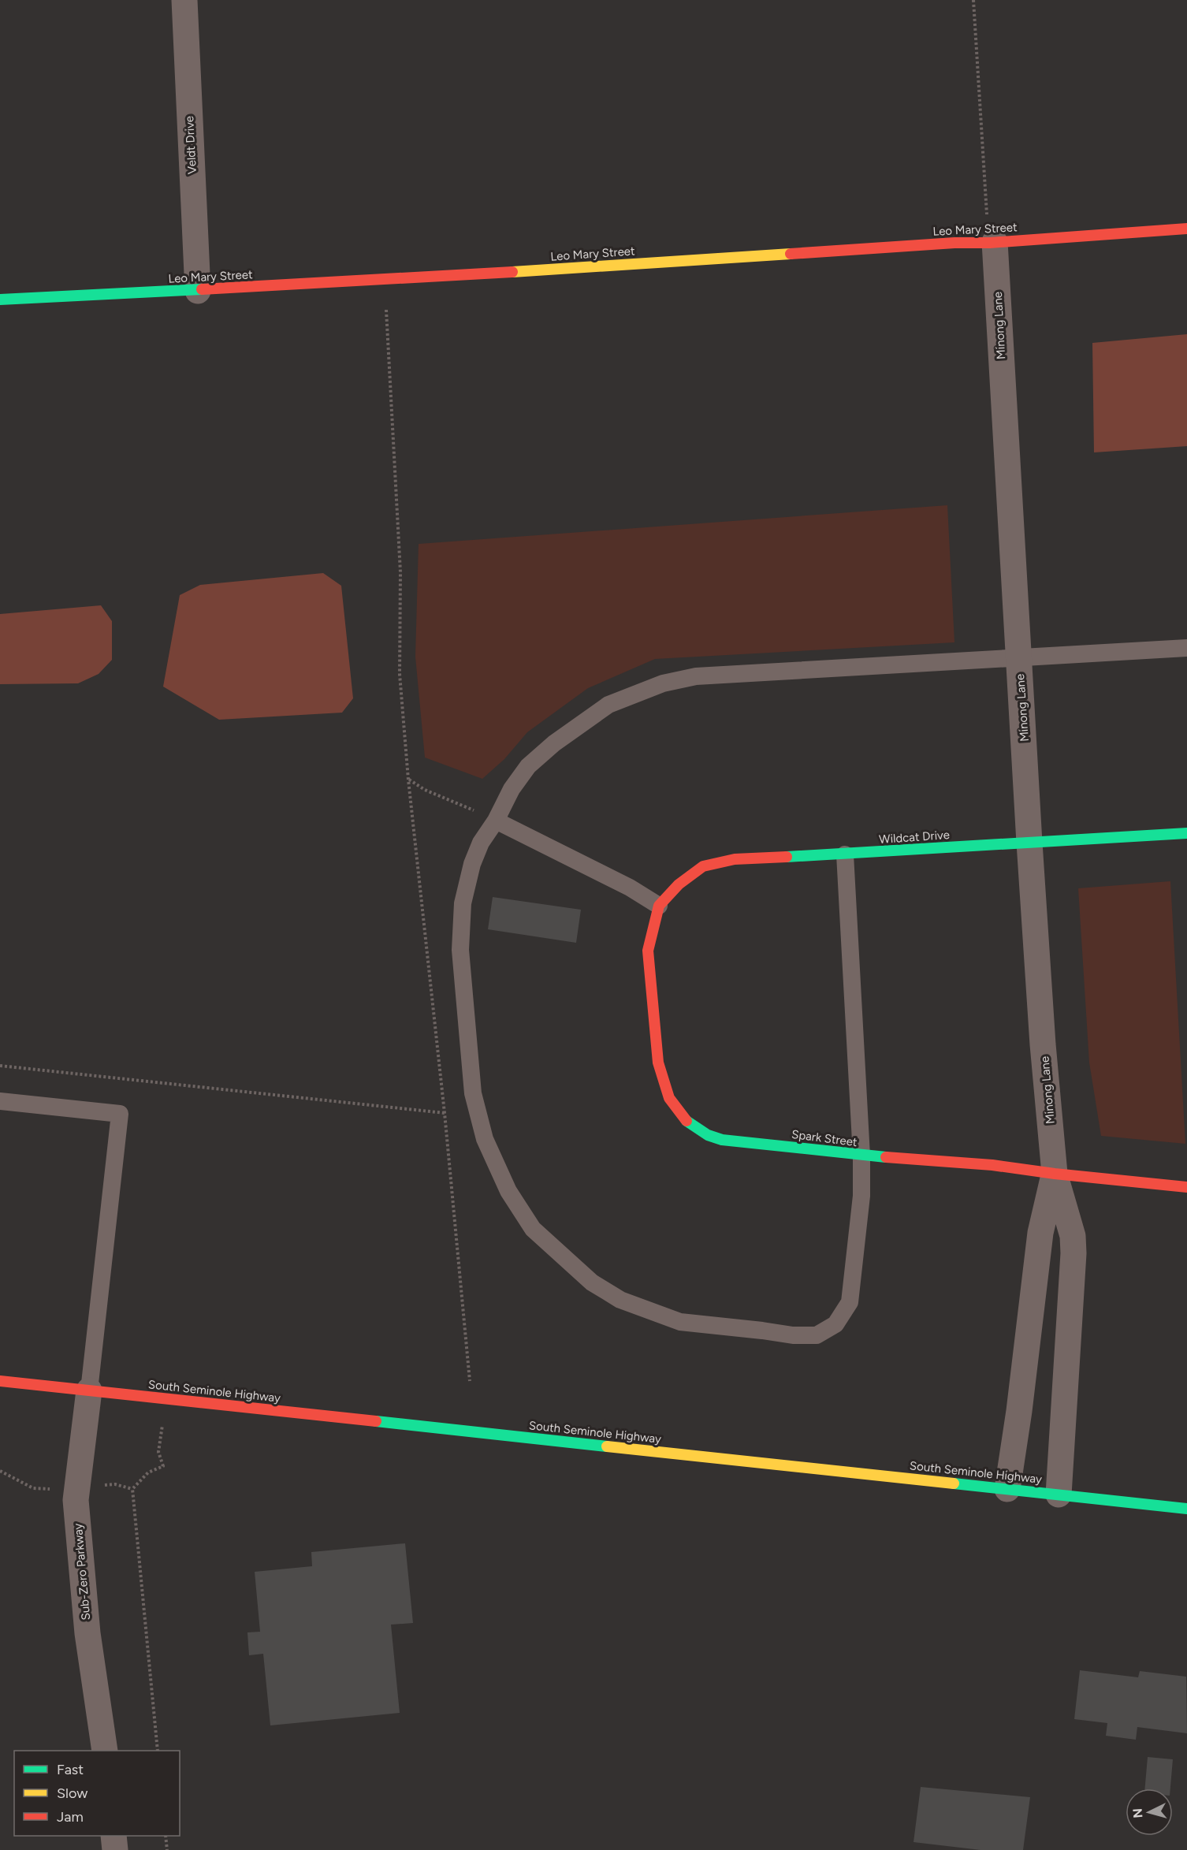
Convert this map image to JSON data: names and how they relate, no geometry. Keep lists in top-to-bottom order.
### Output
{
  "streets": {
    "street": [
      "Veldt Drive",
      "Leo Mary Street",
      "Minong Lane",
      "Wildcat Drive",
      "Spark Street",
      "South Seminole Highway",
      "Sub-Zero Parkway"
    ]
  },
  "crossings": [
    ["Veldt Drive", "Leo Mary Street"],
    ["Leo Mary Street", "Minong Lane"],
    ["Minong Lane", "Wildcat Drive"],
    ["Minong Lane", "Spark Street"],
    ["Minong Lane", "South Seminole Highway"],
    ["Wildcat Drive", "Spark Street"],
    ["South Seminole Highway", "Sub-Zero Parkway"]
  ],
  "legend": ["Fast", "Slow", "Jam"],
  "north": "left"
}
